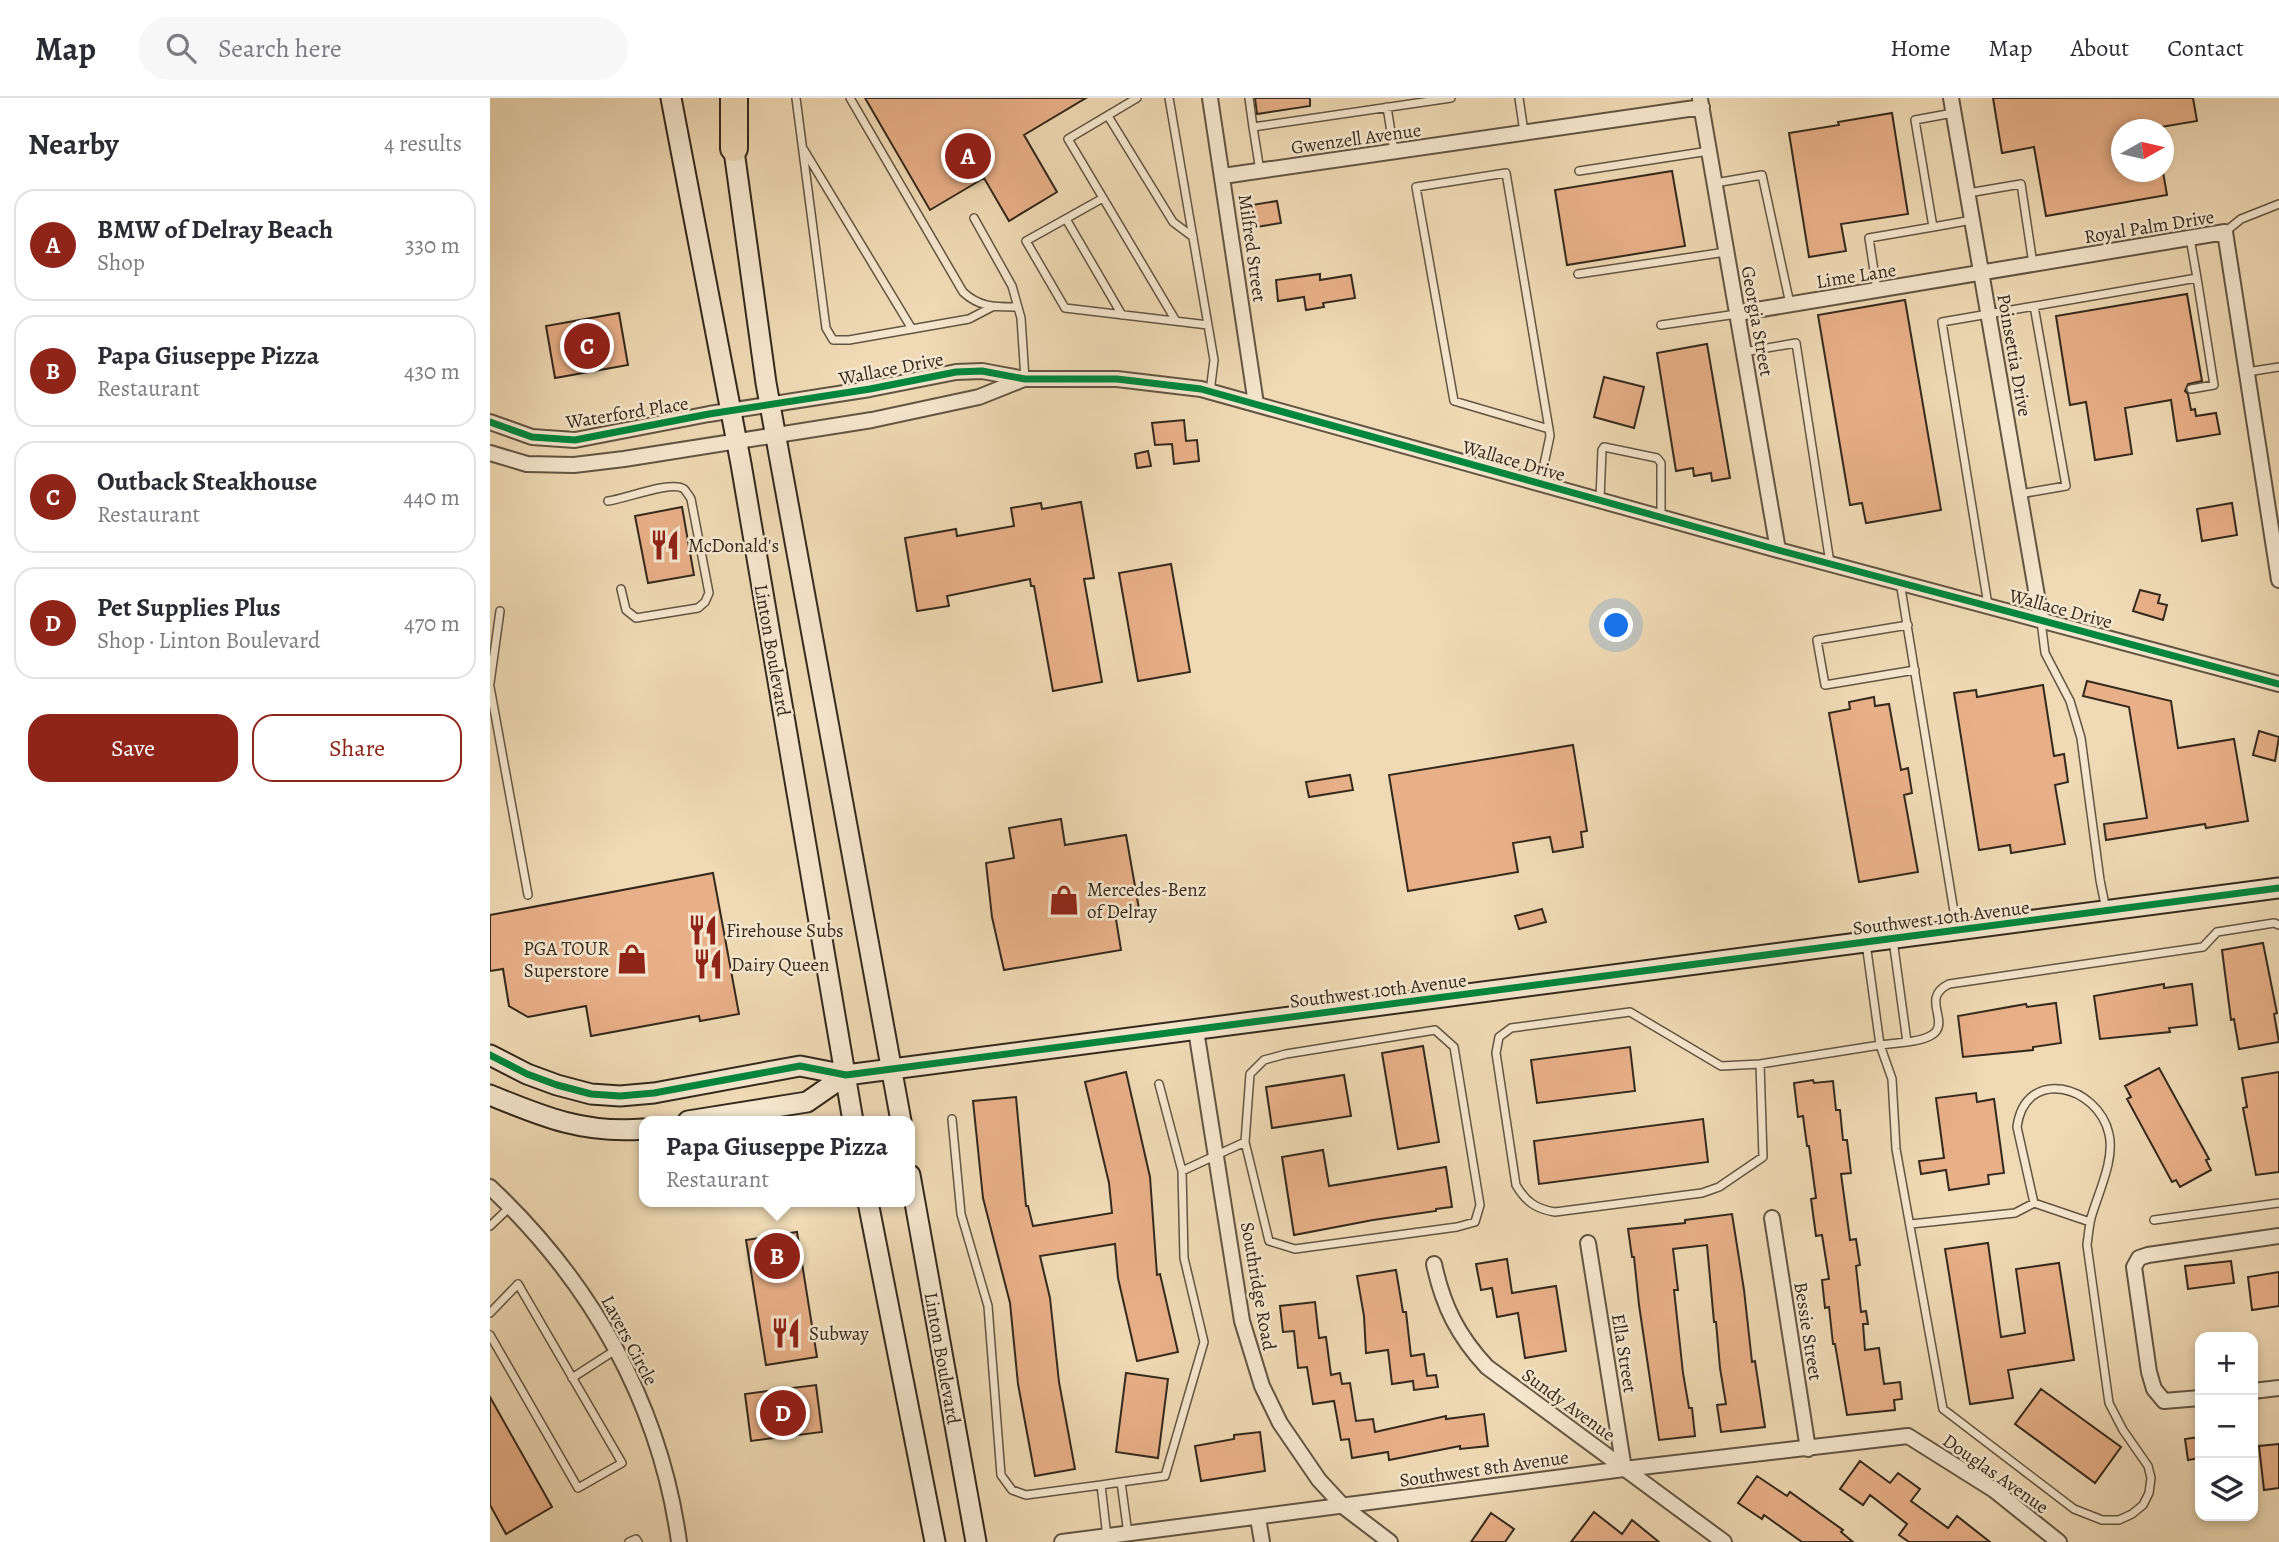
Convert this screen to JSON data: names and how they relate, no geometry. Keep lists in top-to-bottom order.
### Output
{
  "streets": {
    "main road": ["Linton Boulevard", "Southwest 10th Avenue"],
    "street": [
      "Gwenzell Avenue",
      "Royal Palm Drive",
      "Milfred Street",
      "Lime Lane",
      "Georgia Street",
      "Poinsettia Drive",
      "Wallace Drive",
      "Waterford Place",
      "Southridge Road",
      "Bessie Street",
      "Lavers Circle",
      "Ella Street",
      "Sundy Avenue",
      "Southwest 8th Avenue",
      "Douglas Avenue"
    ]
  },
  "crossings": [
    ["Gwenzell Avenue", "Milfred Street"],
    ["Gwenzell Avenue", "Georgia Street"],
    ["Royal Palm Drive", "Lime Lane"],
    ["Royal Palm Drive", "Poinsettia Drive"],
    ["Milfred Street", "Wallace Drive"],
    ["Lime Lane", "Georgia Street"],
    ["Lime Lane", "Poinsettia Drive"],
    ["Georgia Street", "Wallace Drive"],
    ["Poinsettia Drive", "Wallace Drive"],
    ["Wallace Drive", "Waterford Place"],
    ["Wallace Drive", "Linton Boulevard"],
    ["Waterford Place", "Linton Boulevard"],
    ["Linton Boulevard", "Southwest 10th Avenue"],
    ["Southwest 10th Avenue", "Southridge Road"],
    ["Southridge Road", "Southwest 8th Avenue"],
    ["Bessie Street", "Southwest 8th Avenue"],
    ["Ella Street", "Sundy Avenue"],
    ["Ella Street", "Southwest 8th Avenue"],
    ["Sundy Avenue", "Southwest 8th Avenue"],
    ["Southwest 8th Avenue", "Douglas Avenue"]
  ],
  "places": {
    "restaurant": [
      "McDonald's",
      "Firehouse Subs",
      "Dairy Queen",
      "Subway"
    ],
    "shop": ["Mercedes-Benz of Delray", "PGA TOUR Superstore"]
  },
  "north": "right",
  "page": {
    "header": "Map",
    "search": "Search here",
    "nav": [
      "Home",
      "Map",
      "About",
      "Contact"
    ],
    "heading": ["Nearby", "4 results"],
    "pins": [
      "A",
      "C",
      "B",
      "D"
    ],
    "list": [
      {
        "mark": "A",
        "name": "BMW of Delray Beach",
        "note": "Shop",
        "value": "330 m"
      },
      {
        "mark": "B",
        "name": "Papa Giuseppe Pizza",
        "note": "Restaurant",
        "value": "430 m"
      },
      {
        "mark": "C",
        "name": "Outback Steakhouse",
        "note": "Restaurant",
        "value": "440 m"
      },
      {
        "mark": "D",
        "name": "Pet Supplies Plus",
        "note": "Shop · Linton Boulevard",
        "value": "470 m"
      }
    ],
    "buttons": ["Save", "Share"],
    "popup": ["Papa Giuseppe Pizza", "Restaurant"],
    "map_buttons": ["+", "−"]
  }
}
